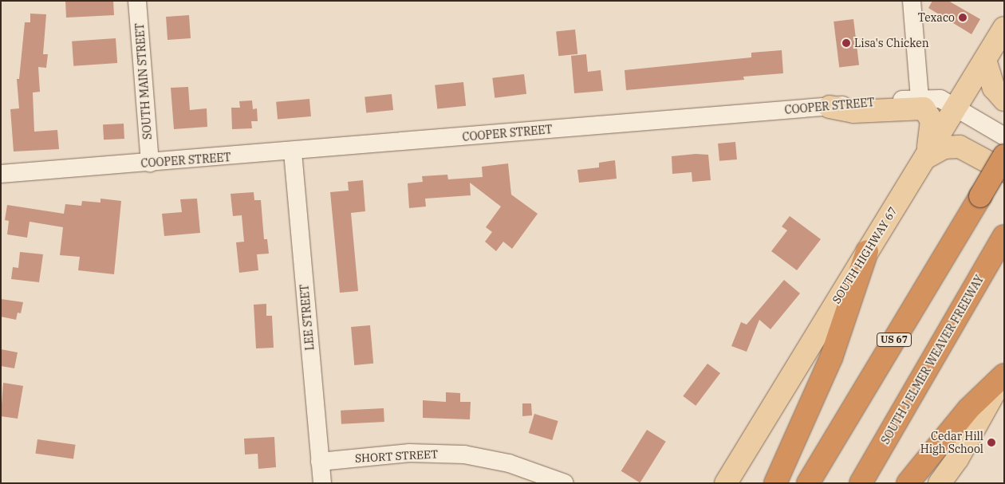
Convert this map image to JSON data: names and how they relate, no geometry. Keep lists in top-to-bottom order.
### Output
{
  "streets": {
    "highway": ["US 67", "SOUTH J ELMER WEAVER FREEWAY"],
    "main road": ["SOUTH HIGHWAY 67"],
    "street": [
      "SOUTH MAIN STREET",
      "COOPER STREET",
      "LEE STREET",
      "SHORT STREET"
    ]
  },
  "crossings": [
    ["SOUTH MAIN STREET", "COOPER STREET"],
    ["COOPER STREET", "SOUTH HIGHWAY 67"],
    ["COOPER STREET", "LEE STREET"],
    ["LEE STREET", "SHORT STREET"]
  ],
  "places": ["Texaco", "Lisa's Chicken", "Cedar Hill High School"]
}
